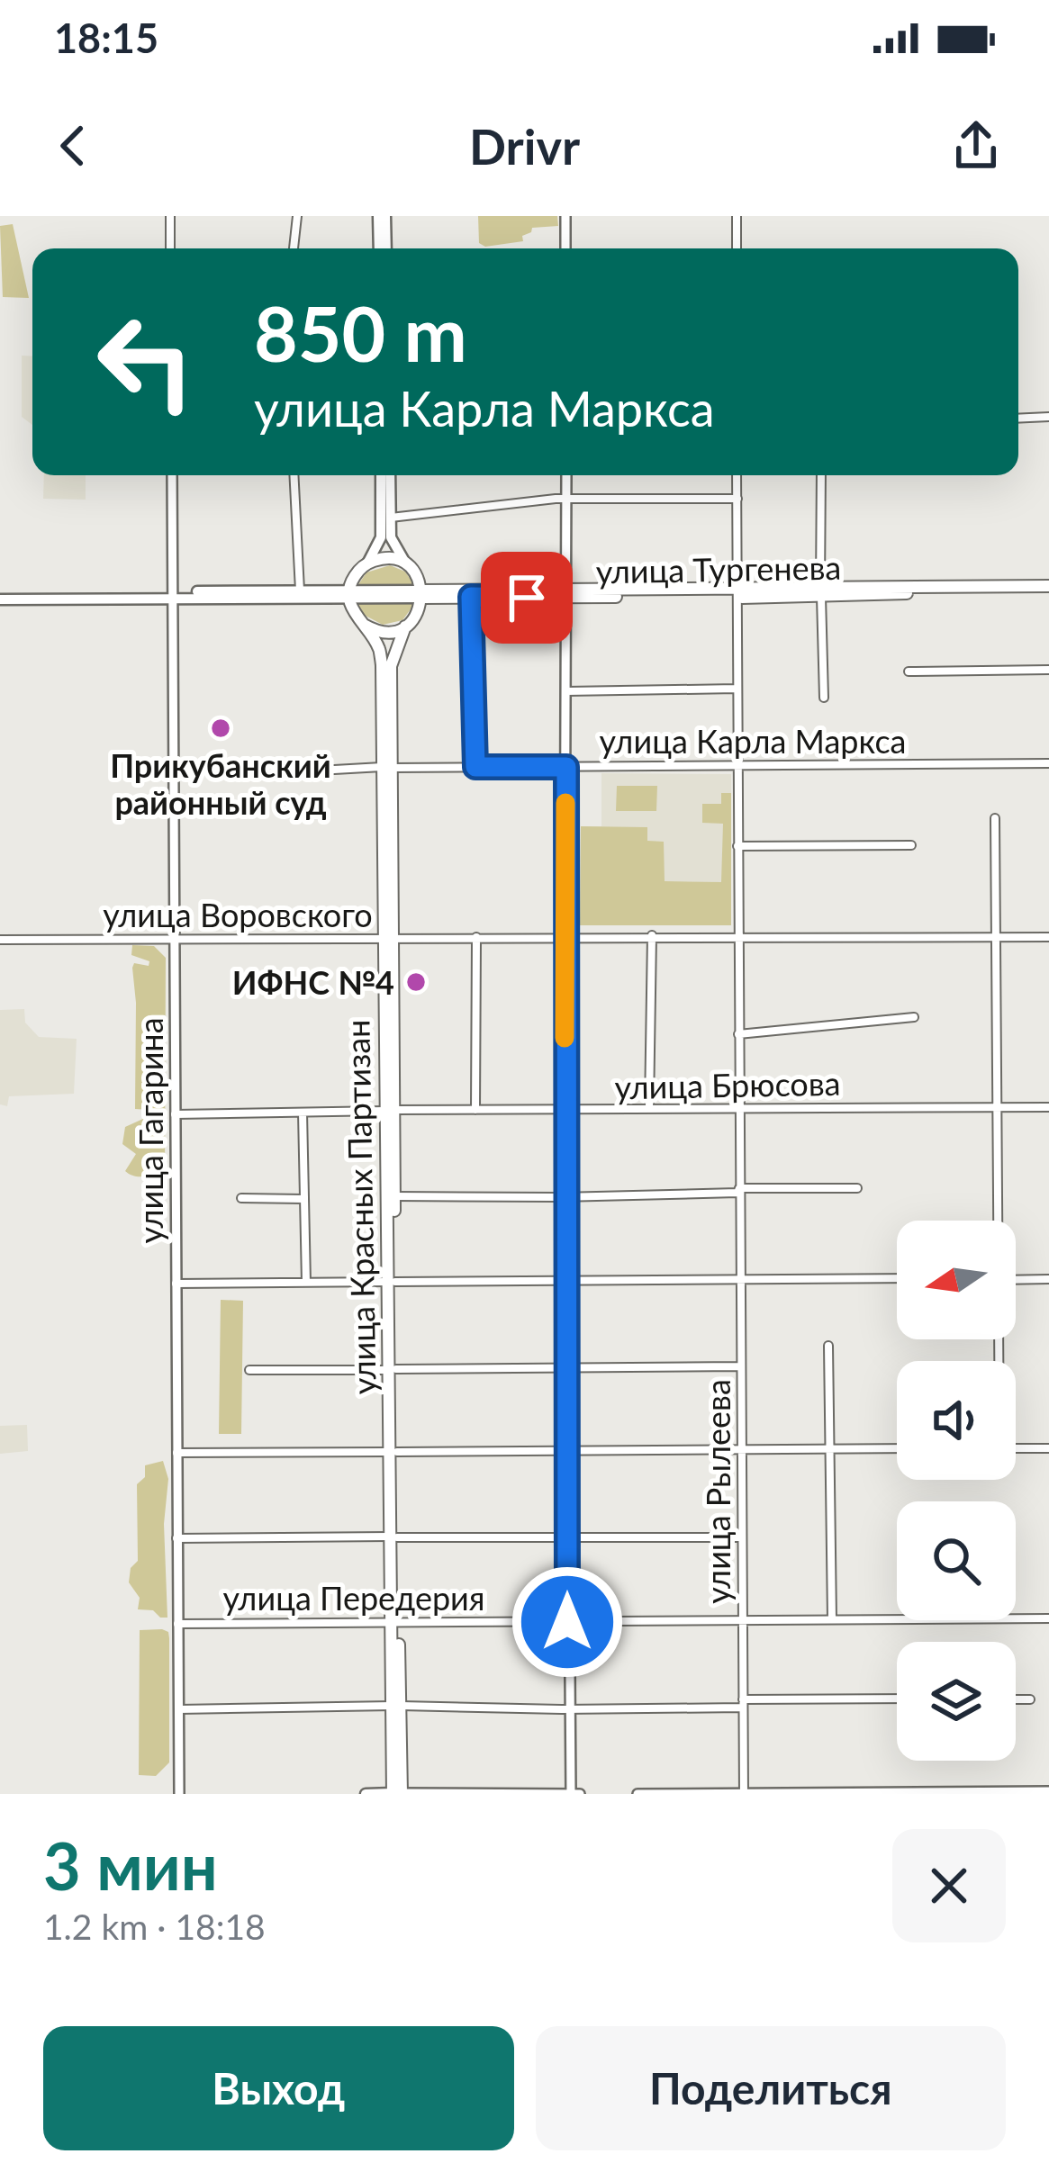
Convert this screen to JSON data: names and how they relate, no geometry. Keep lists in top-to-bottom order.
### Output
{
  "streets": {
    "highway": ["улица Тургенева", "улица Красных Партизан"],
    "street": [
      "улица Карла Маркса",
      "улица Воровского",
      "улица Брюсова",
      "улица Гагарина",
      "улица Рылеева",
      "улица Передерия"
    ]
  },
  "crossings": [
    ["улица Тургенева", "улица Гагарина"],
    ["улица Тургенева", "улица Красных Партизан"],
    ["улица Тургенева", "улица Рылеева"],
    ["улица Карла Маркса", "улица Красных Партизан"],
    ["улица Карла Маркса", "улица Рылеева"],
    ["улица Воровского", "улица Гагарина"],
    ["улица Воровского", "улица Красных Партизан"],
    ["улица Воровского", "улица Рылеева"],
    ["улица Брюсова", "улица Гагарина"],
    ["улица Брюсова", "улица Красных Партизан"],
    ["улица Брюсова", "улица Рылеева"],
    ["улица Гагарина", "улица Передерия"],
    ["улица Красных Партизан", "улица Передерия"],
    ["улица Рылеева", "улица Передерия"]
  ],
  "places": ["Прикубанский районный суд", "ИФНС №4"],
  "north": "left",
  "page": {
    "status": "18:15",
    "header": "Drivr",
    "turn": ["850 m", "улица Карла Маркса"],
    "heading": ["3 мин", "1.2 km · 18:18"],
    "buttons": ["Выход", "Поделиться"]
  }
}
